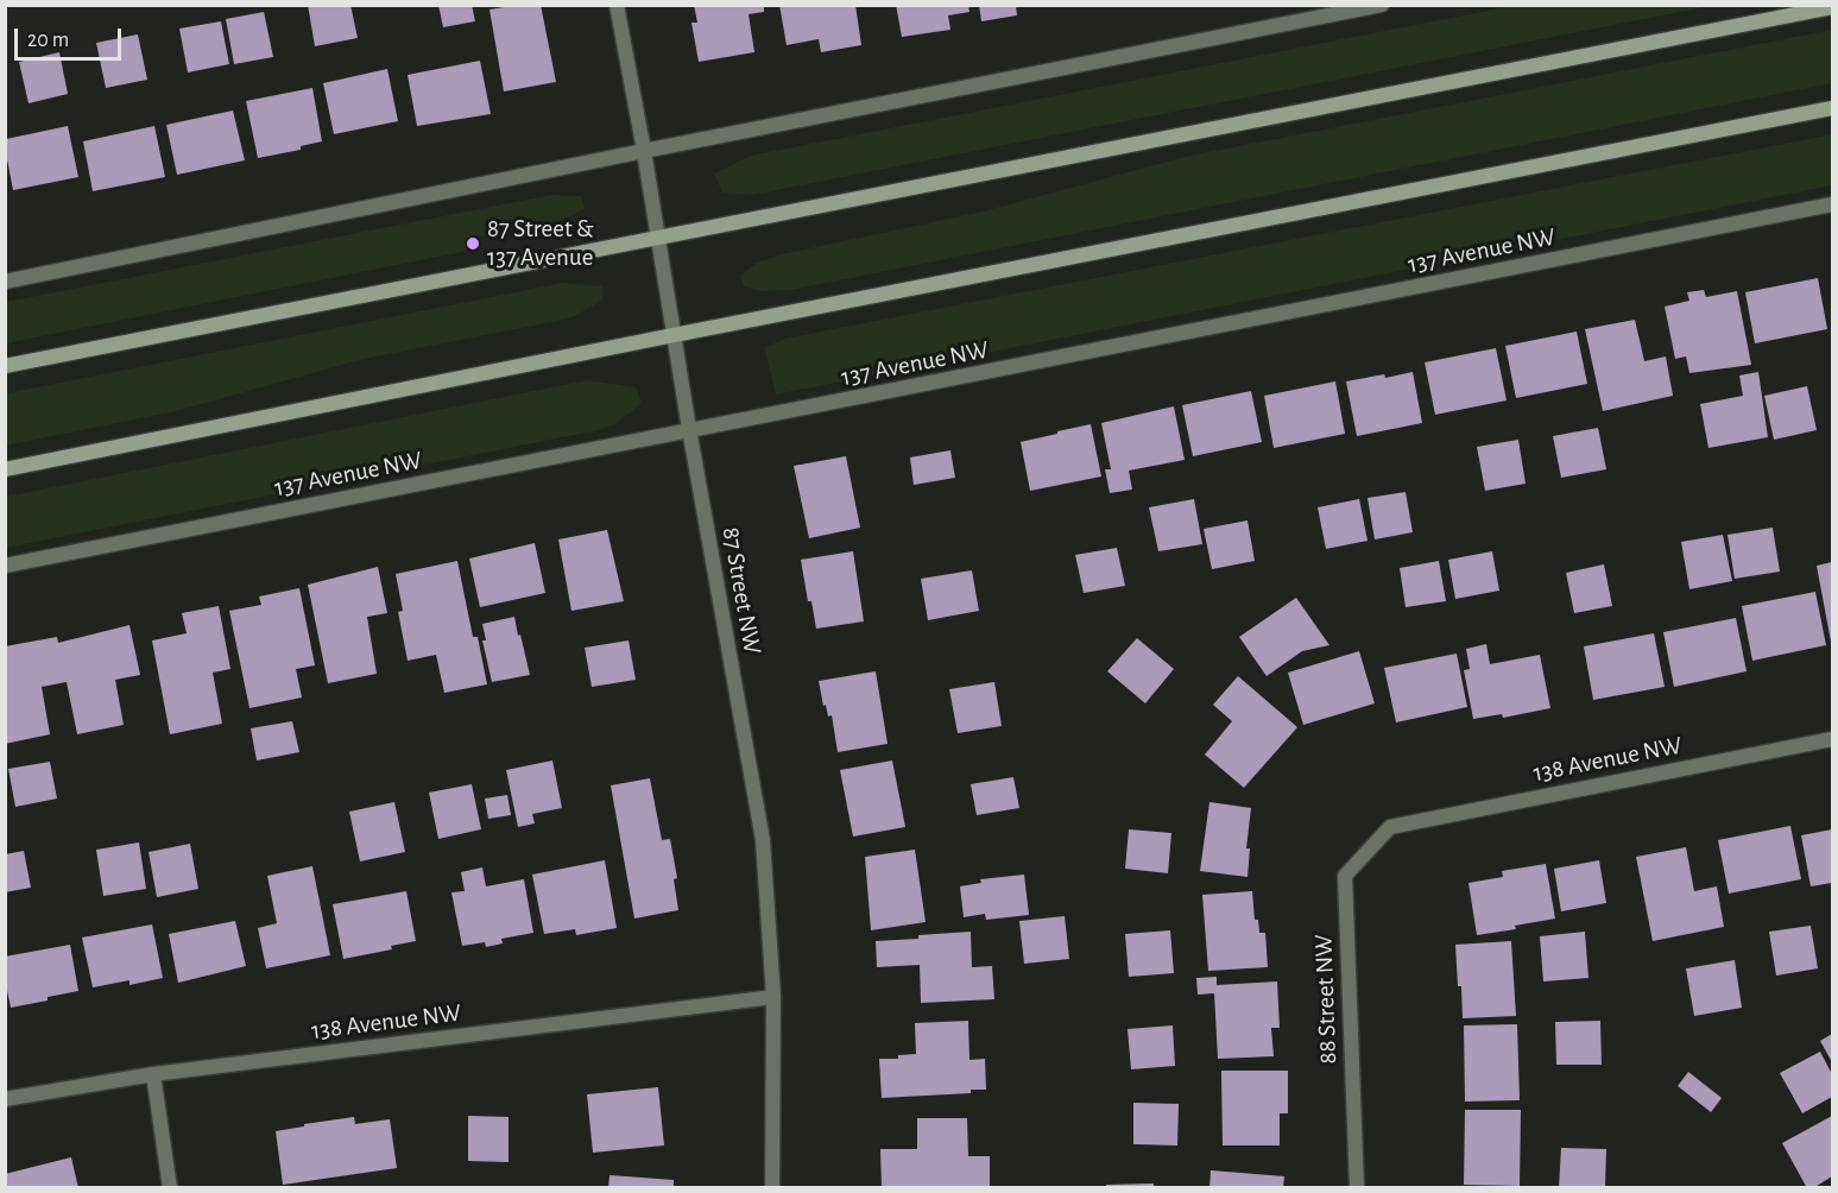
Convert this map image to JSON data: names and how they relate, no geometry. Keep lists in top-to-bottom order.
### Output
{
  "streets": {
    "street": [
      "137 Avenue NW",
      "87 Street NW",
      "138 Avenue NW",
      "88 Street NW"
    ]
  },
  "crossings": [
    ["137 Avenue NW", "87 Street NW"],
    ["87 Street NW", "138 Avenue NW"],
    ["138 Avenue NW", "88 Street NW"]
  ],
  "places": ["87 Street & 137 Avenue"],
  "scale_bar": "20 m"
}
